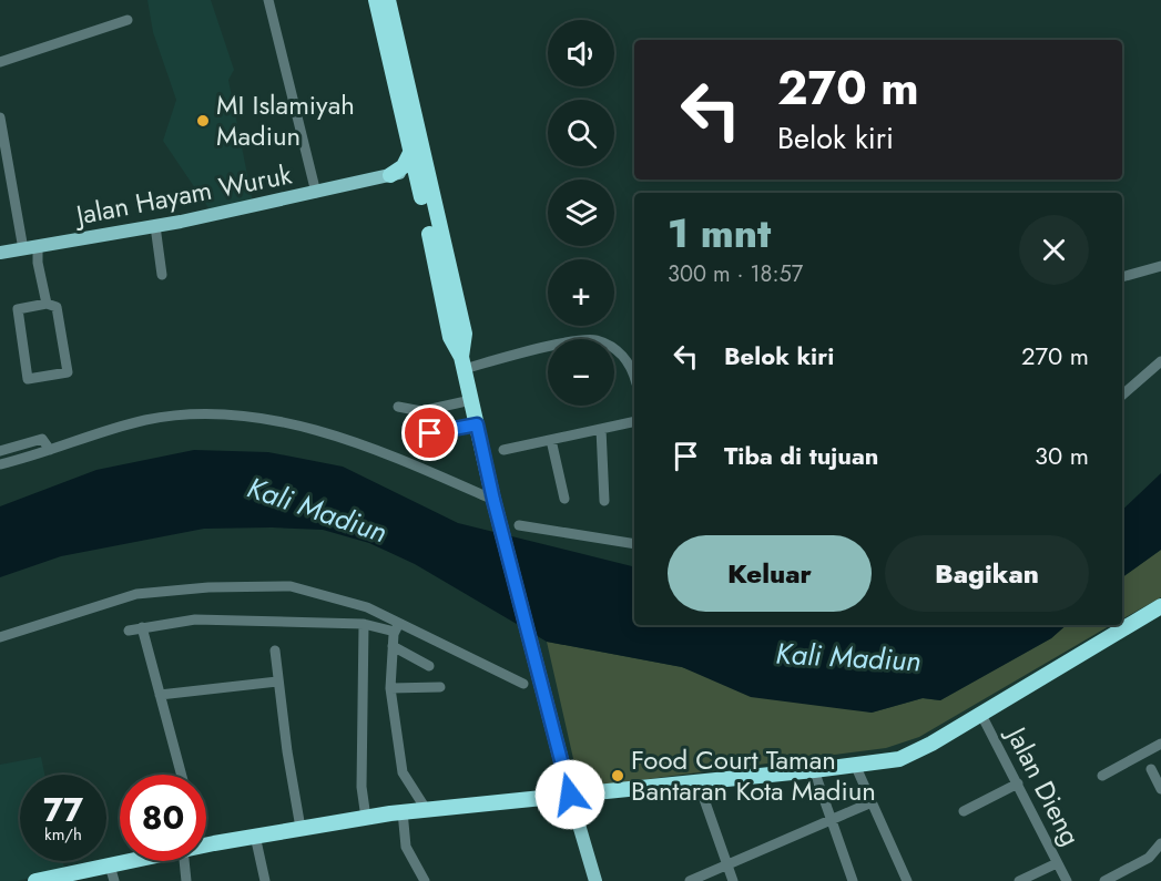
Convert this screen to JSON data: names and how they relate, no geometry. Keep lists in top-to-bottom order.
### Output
{
  "streets": {
    "main road": ["Jalan Hayam Wuruk"],
    "street": ["Jalan Dieng"]
  },
  "water": ["Kali Madiun"],
  "places": ["MI Islamiyah Madiun", "Food Court Taman Bantaran Kota Madiun"],
  "page": {
    "map_buttons": ["+", "−"],
    "turn": ["270 m", "Belok kiri"],
    "heading": ["1 mnt", "300 m · 18:57"],
    "list": [
      {
        "name": "Belok kiri",
        "value": "270 m"
      },
      {
        "name": "Tiba di tujuan",
        "value": "30 m"
      }
    ],
    "buttons": ["Keluar", "Bagikan"],
    "speed": "77 km/h",
    "limit": "80"
  }
}
